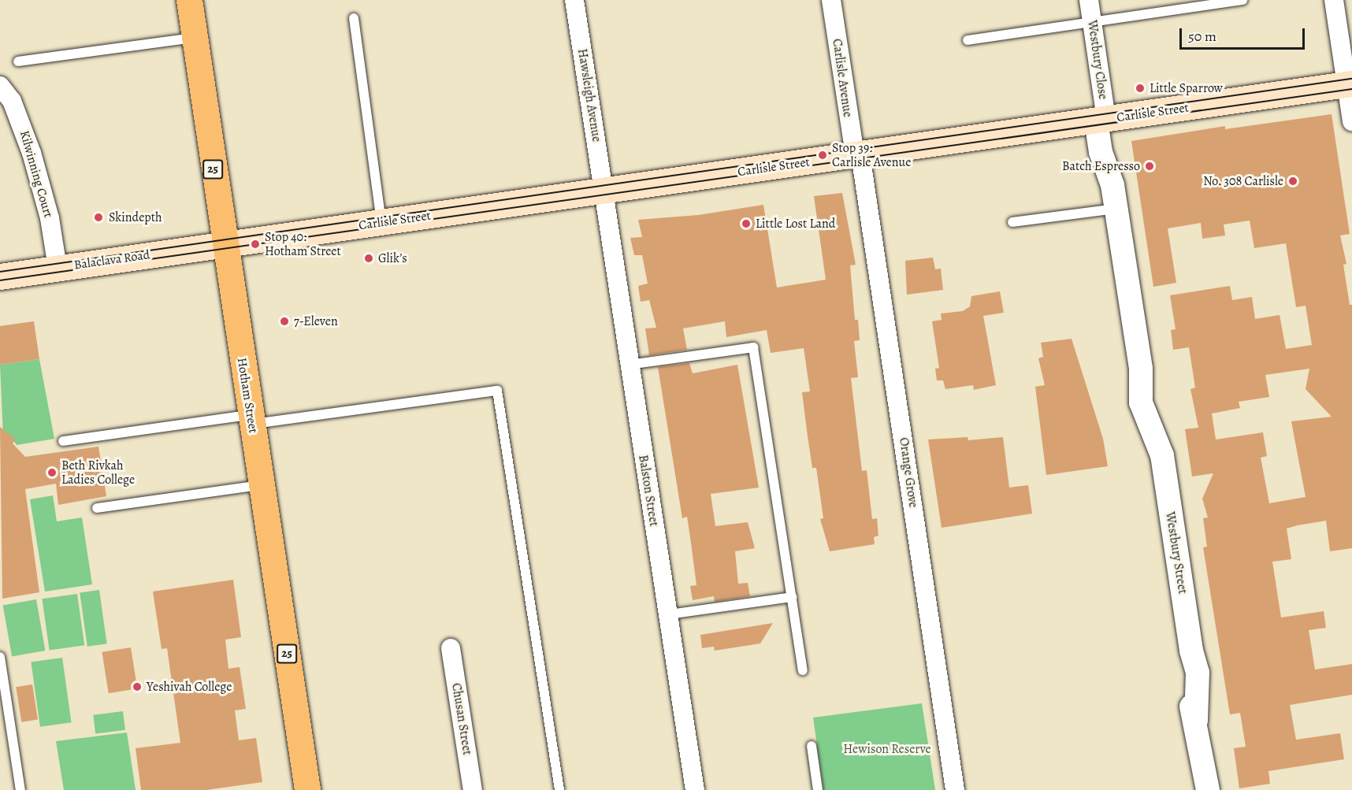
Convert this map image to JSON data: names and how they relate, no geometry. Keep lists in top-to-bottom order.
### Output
{
  "streets": {
    "main road": [
      "Carlisle Street",
      "25",
      "Balaclava Road",
      "Hotham Street"
    ],
    "street": [
      "Westbury Close",
      "Carlisle Avenue",
      "Hawsleigh Avenue",
      "Kilwinning Court",
      "Orange Grove",
      "Balston Street",
      "Westbury Street",
      "Chusan Street"
    ]
  },
  "crossings": [
    ["Westbury Close", "Carlisle Street"],
    ["Westbury Close", "Westbury Street"],
    ["Carlisle Avenue", "Carlisle Street"],
    ["Carlisle Avenue", "Orange Grove"],
    ["Hawsleigh Avenue", "Carlisle Street"],
    ["Hawsleigh Avenue", "Balston Street"],
    ["Carlisle Street", "Balaclava Road"],
    ["Carlisle Street", "Hotham Street"],
    ["Carlisle Street", "Orange Grove"],
    ["Carlisle Street", "Balston Street"],
    ["Carlisle Street", "Westbury Street"],
    ["Kilwinning Court", "Balaclava Road"],
    ["Balaclava Road", "Hotham Street"]
  ],
  "parks": ["Hewison Reserve"],
  "places": [
    "Little Sparrow",
    "Stop 39: Carlisle Avenue",
    "Batch Espresso",
    "No. 308 Carlisle",
    "Skindepth",
    "Little Lost Land",
    "Stop 40: Hotham Street",
    "Glik’s",
    "7-Eleven",
    "Beth Rivkah Ladies College",
    "Yeshivah College"
  ],
  "scale_bar": "50 m"
}
